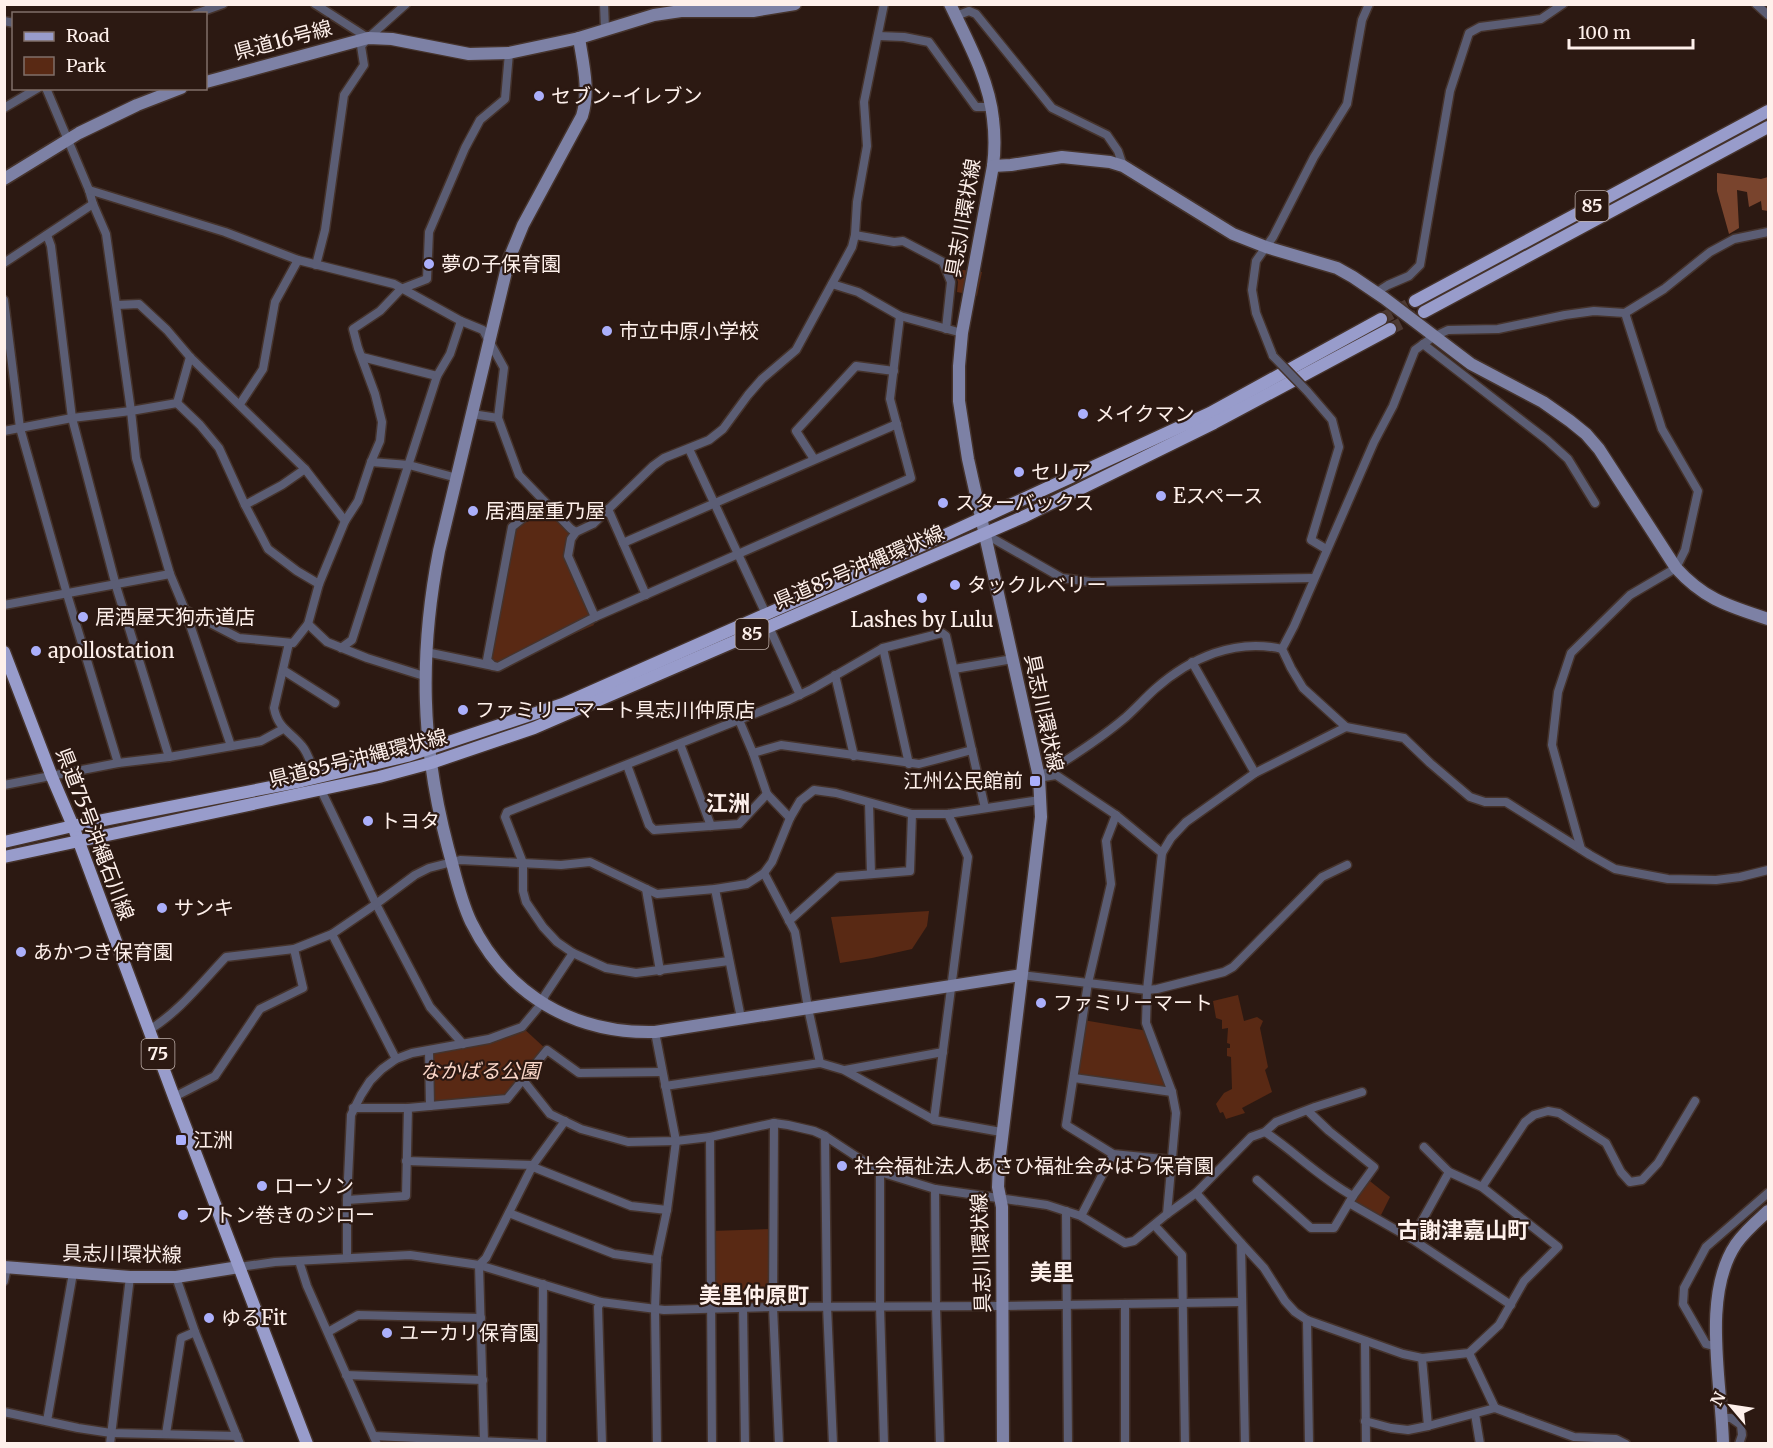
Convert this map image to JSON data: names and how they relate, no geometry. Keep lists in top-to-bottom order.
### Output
{
  "streets": {
    "main road": [
      "85",
      "県道85号沖縄環状線",
      "県道75号沖縄石川線",
      "75"
    ],
    "street": ["県道16号線", "具志川環状線"]
  },
  "crossings": [
    ["具志川環状線", "県道85号沖縄環状線"],
    ["具志川環状線", "県道75号沖縄石川線"],
    ["具志川環状線", "75"],
    ["県道85号沖縄環状線", "県道75号沖縄石川線"],
    ["県道75号沖縄石川線", "75"]
  ],
  "districts": [
    "江洲",
    "古謝津嘉山町",
    "美里",
    "美里仲原町"
  ],
  "parks": ["なかばる公園"],
  "places": {
    "other": [
      "セブン-イレブン",
      "夢の子保育園",
      "市立中原小学校",
      "メイクマン",
      "セリア",
      "Eスペース",
      "スターバックス",
      "居酒屋重乃屋",
      "タックルベリー",
      "Lashes by Lulu",
      "居酒屋天狗赤道店",
      "apollostation",
      "ファミリーマート具志川仲原店",
      "トヨタ",
      "サンキ",
      "あかつき保育園",
      "ファミリーマート",
      "社会福祉法人あさひ福祉会みはら保育園",
      "ローソン",
      "フトン巻きのジロー",
      "ゆるFit",
      "ユーカリ保育園"
    ],
    "transit": ["江州公民館前", "江洲"]
  },
  "legend": ["Road", "Park"],
  "scale_bar": "100 m",
  "north": "top left"
}
